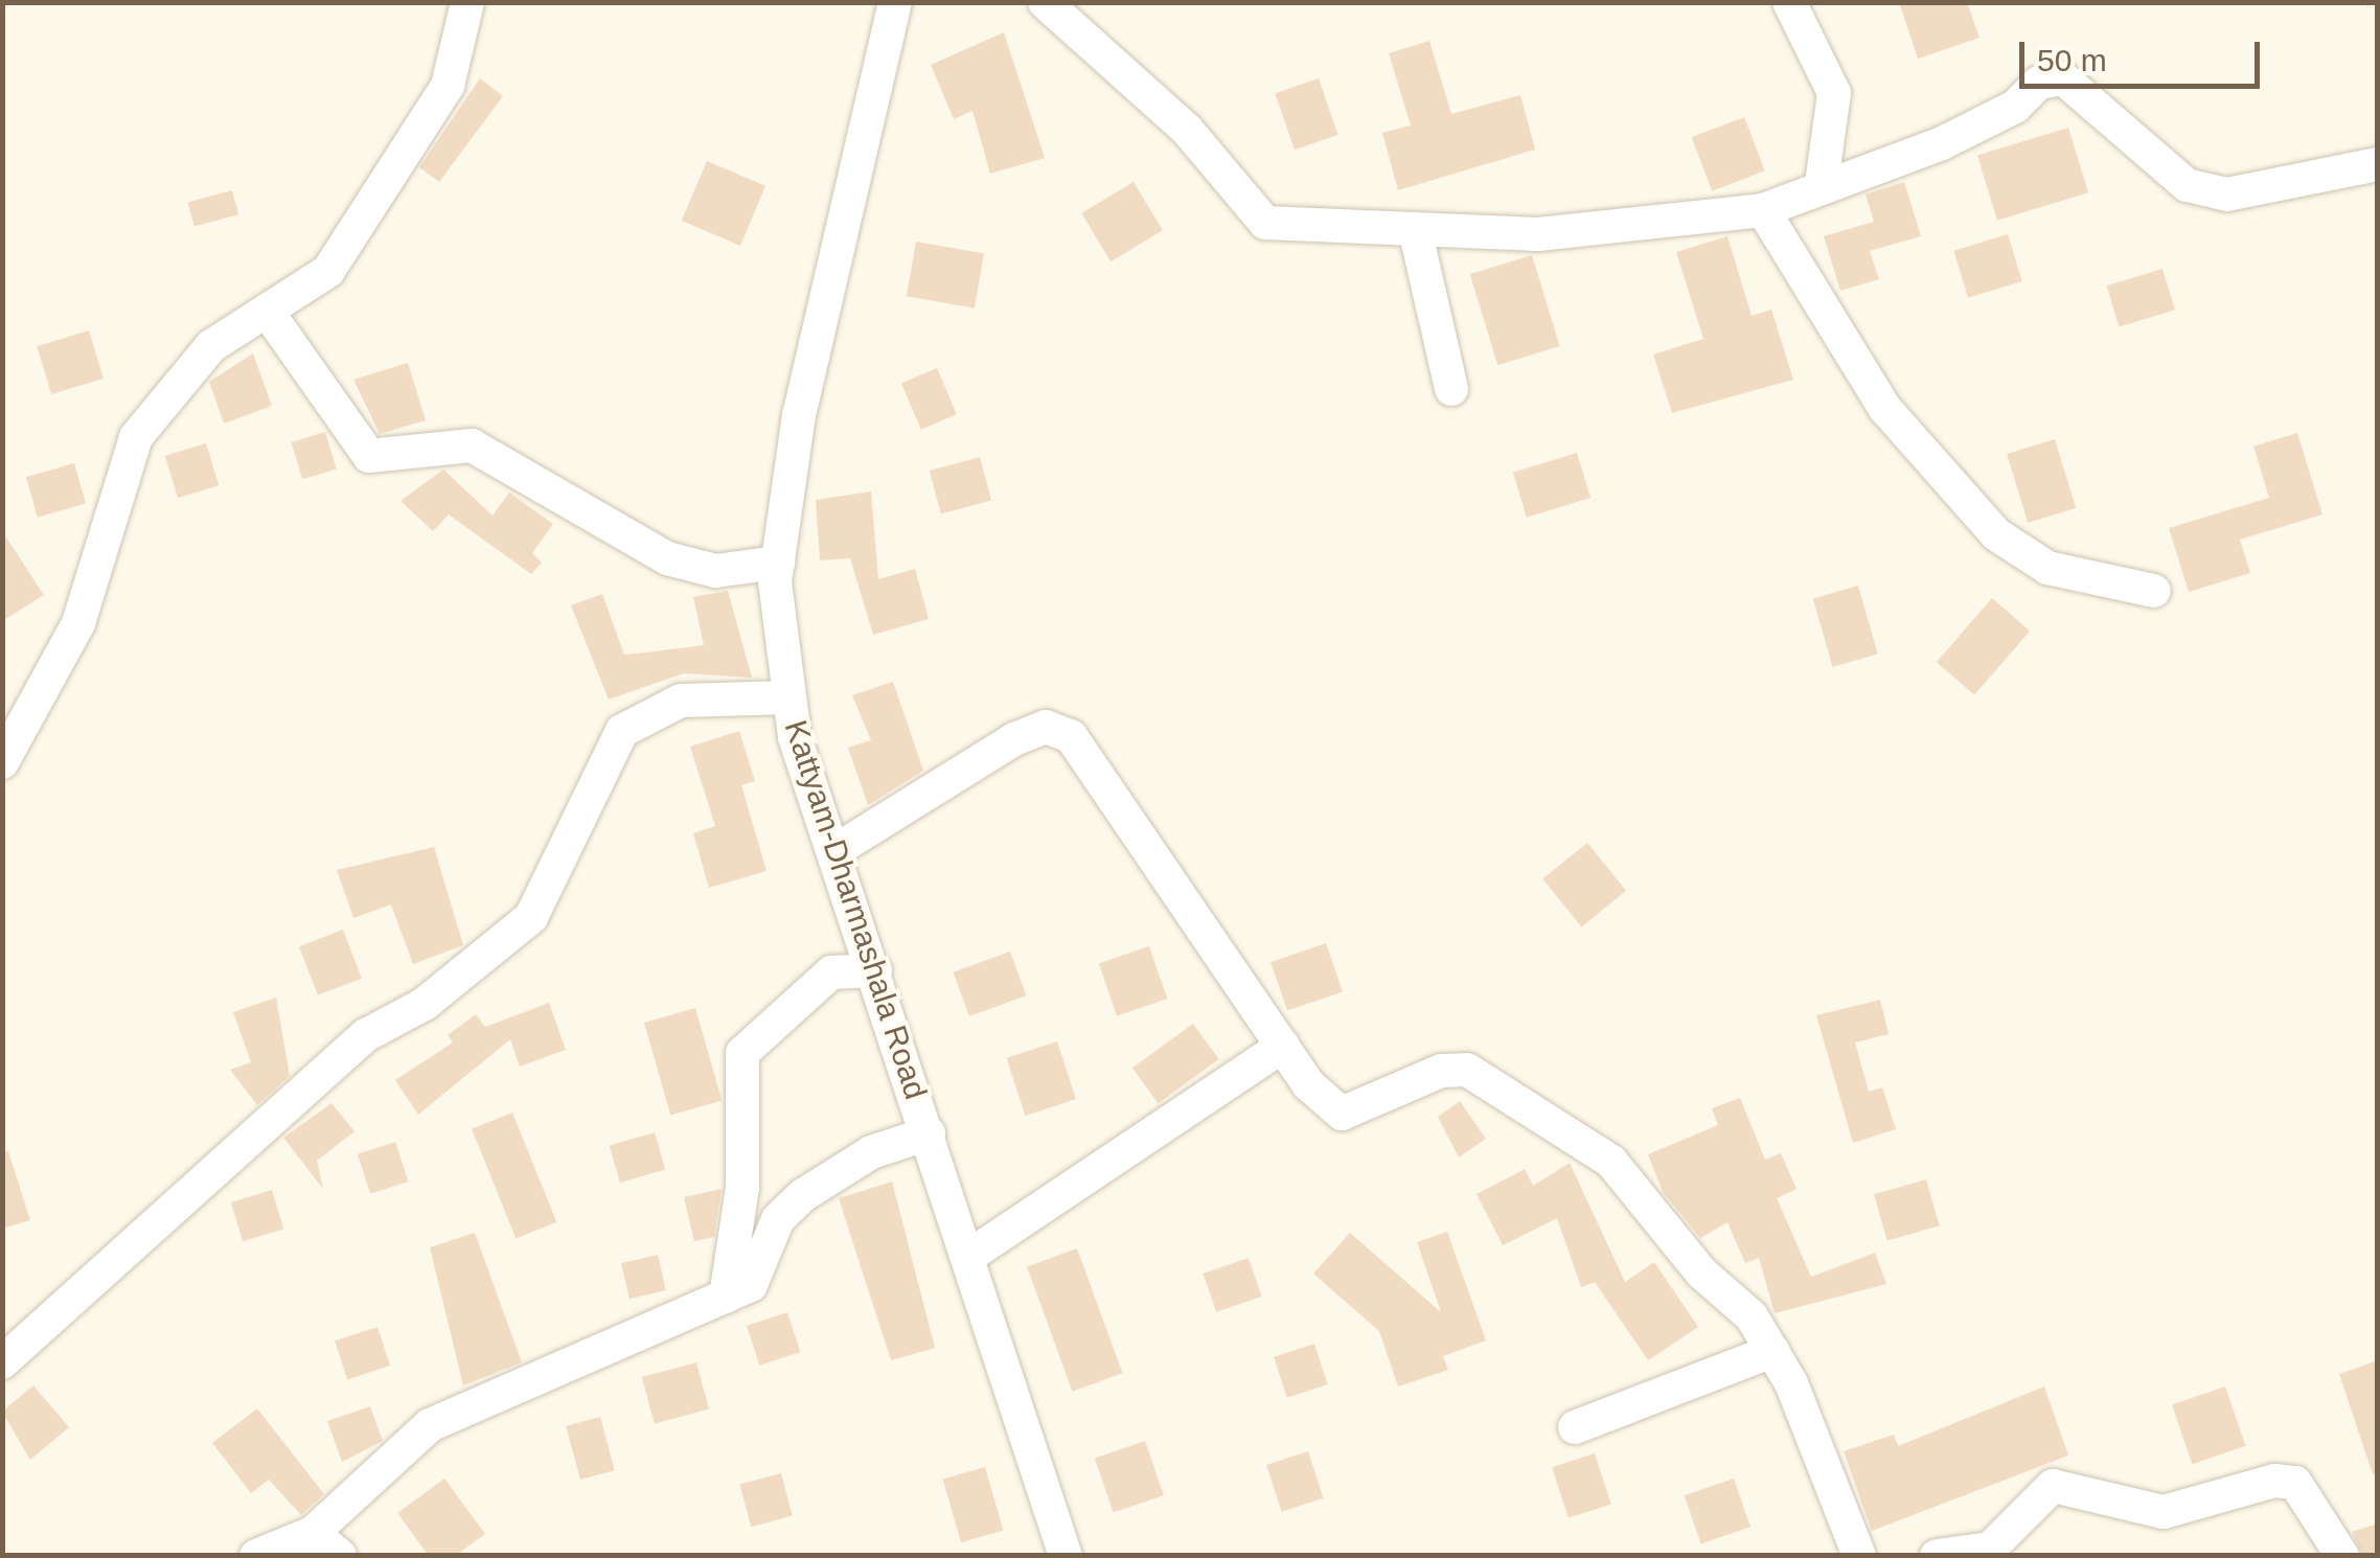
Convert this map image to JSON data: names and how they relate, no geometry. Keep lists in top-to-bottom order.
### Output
{
  "streets": {
    "street": ["Kattyam-Dharmashala Road"]
  },
  "scale_bar": "50 m"
}
